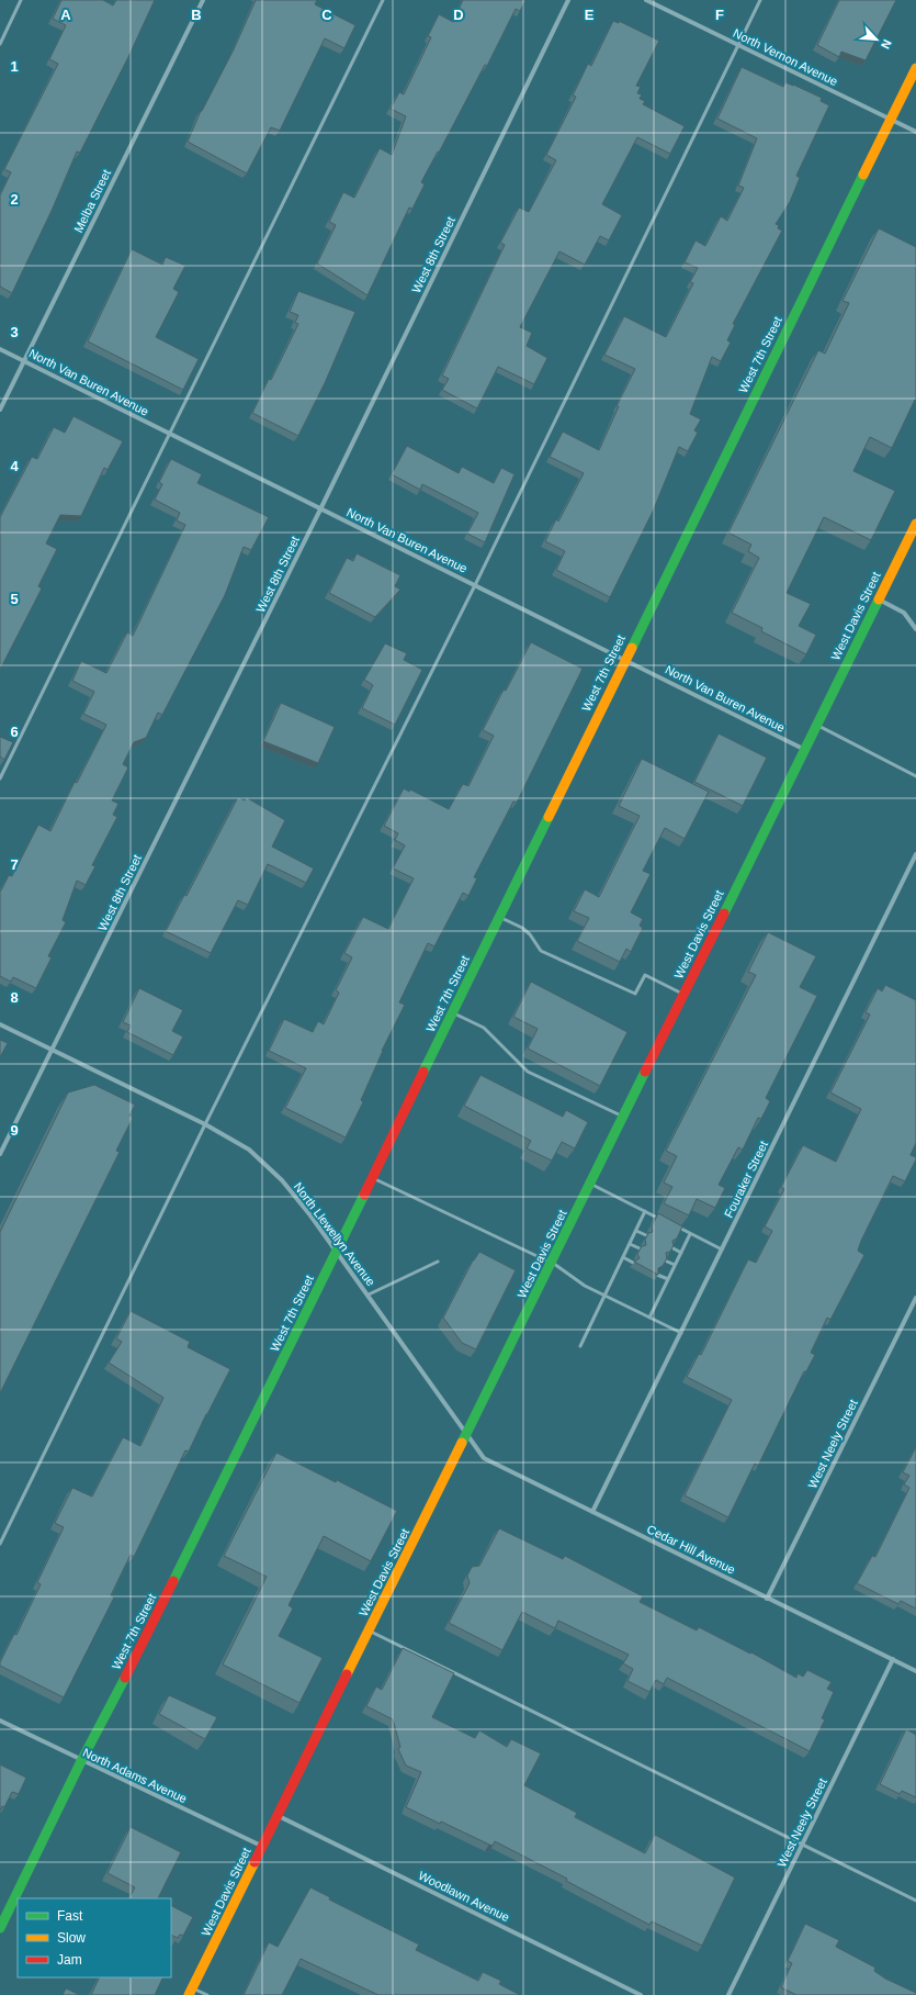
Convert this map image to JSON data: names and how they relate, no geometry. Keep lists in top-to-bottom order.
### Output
{
  "streets": {
    "street": [
      "North Vernon Avenue",
      "Melba Street",
      "West 8th Street",
      "West 7th Street",
      "North Van Buren Avenue",
      "West Davis Street",
      "Fouraker Street",
      "North Llewellyn Avenue",
      "West Neely Street",
      "Cedar Hill Avenue",
      "North Adams Avenue",
      "Woodlawn Avenue"
    ]
  },
  "crossings": [
    ["North Vernon Avenue", "West 7th Street"],
    ["Melba Street", "North Van Buren Avenue"],
    ["West 8th Street", "North Van Buren Avenue"],
    ["West 8th Street", "North Llewellyn Avenue"],
    ["West 7th Street", "North Van Buren Avenue"],
    ["West 7th Street", "North Llewellyn Avenue"],
    ["West 7th Street", "North Adams Avenue"],
    ["North Van Buren Avenue", "West Davis Street"],
    ["West Davis Street", "North Llewellyn Avenue"],
    ["West Davis Street", "Cedar Hill Avenue"],
    ["West Davis Street", "North Adams Avenue"],
    ["West Davis Street", "Woodlawn Avenue"],
    ["Fouraker Street", "Cedar Hill Avenue"],
    ["North Llewellyn Avenue", "Cedar Hill Avenue"],
    ["West Neely Street", "Cedar Hill Avenue"]
  ],
  "legend": ["Fast", "Slow", "Jam"],
  "north": "bottom right",
  "grid": {
    "columns": [
      "A",
      "B",
      "C",
      "D",
      "E",
      "F"
    ],
    "rows": [
      "1",
      "2",
      "3",
      "4",
      "5",
      "6",
      "7",
      "8",
      "9"
    ]
  }
}
